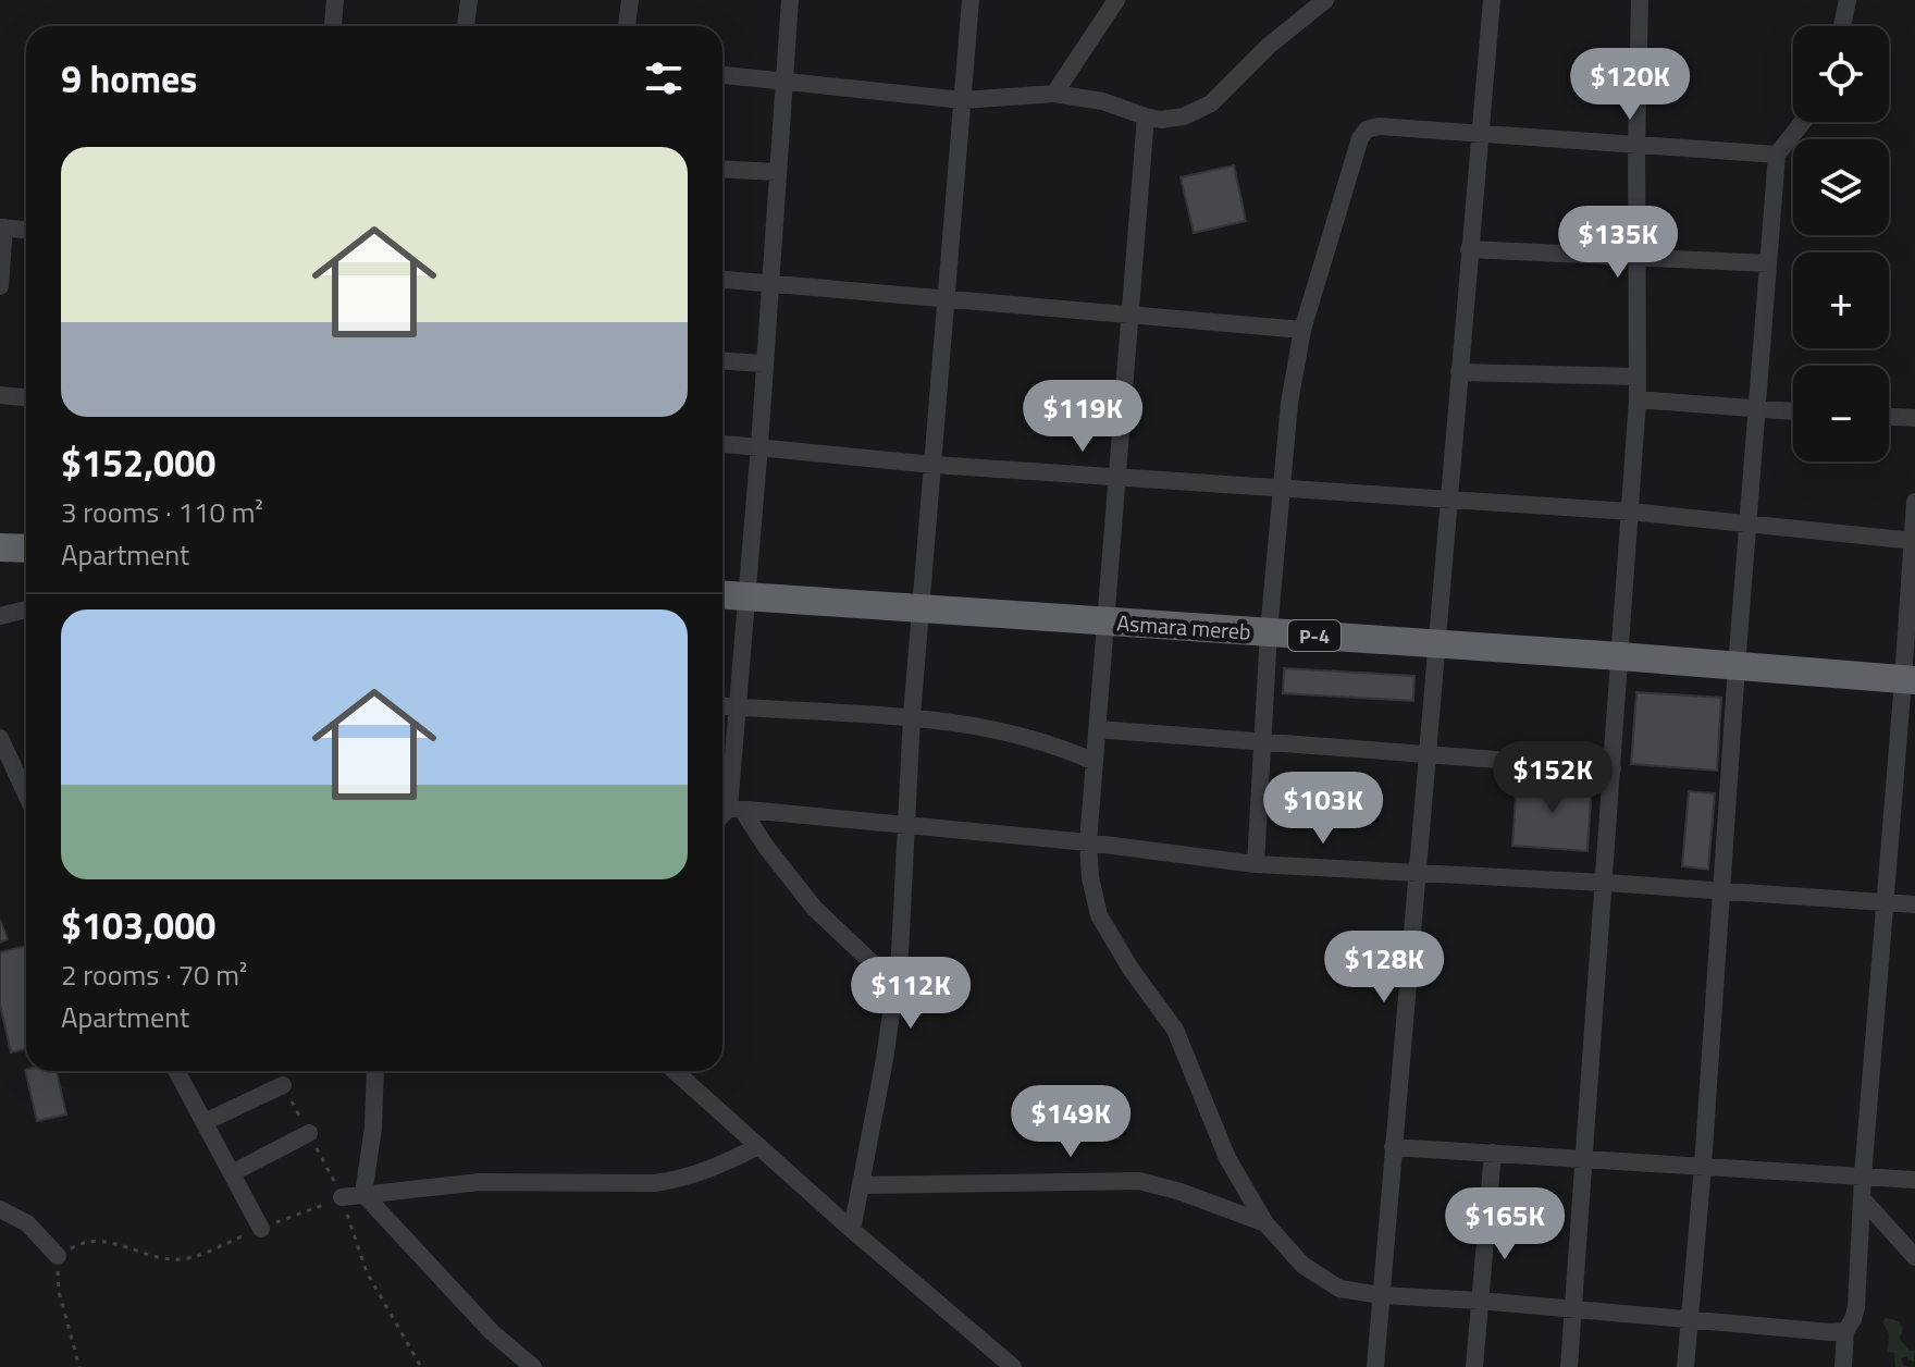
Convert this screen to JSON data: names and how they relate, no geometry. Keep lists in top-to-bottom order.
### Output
{
  "streets": {
    "highway": ["Asmara mereb", "P-4"]
  },
  "page": {
    "map_buttons": ["+", "−"],
    "heading": "9 homes",
    "price": [
      "$120K",
      "$135K",
      "$119K",
      "$152K",
      "$103K",
      "$128K",
      "$112K",
      "$149K",
      "$165K"
    ],
    "list": [
      {
        "name": "$152,000",
        "note": "3 rooms · 110 m² · Apartment"
      },
      {
        "name": "$103,000",
        "note": "2 rooms · 70 m² · Apartment"
      }
    ]
  }
}
